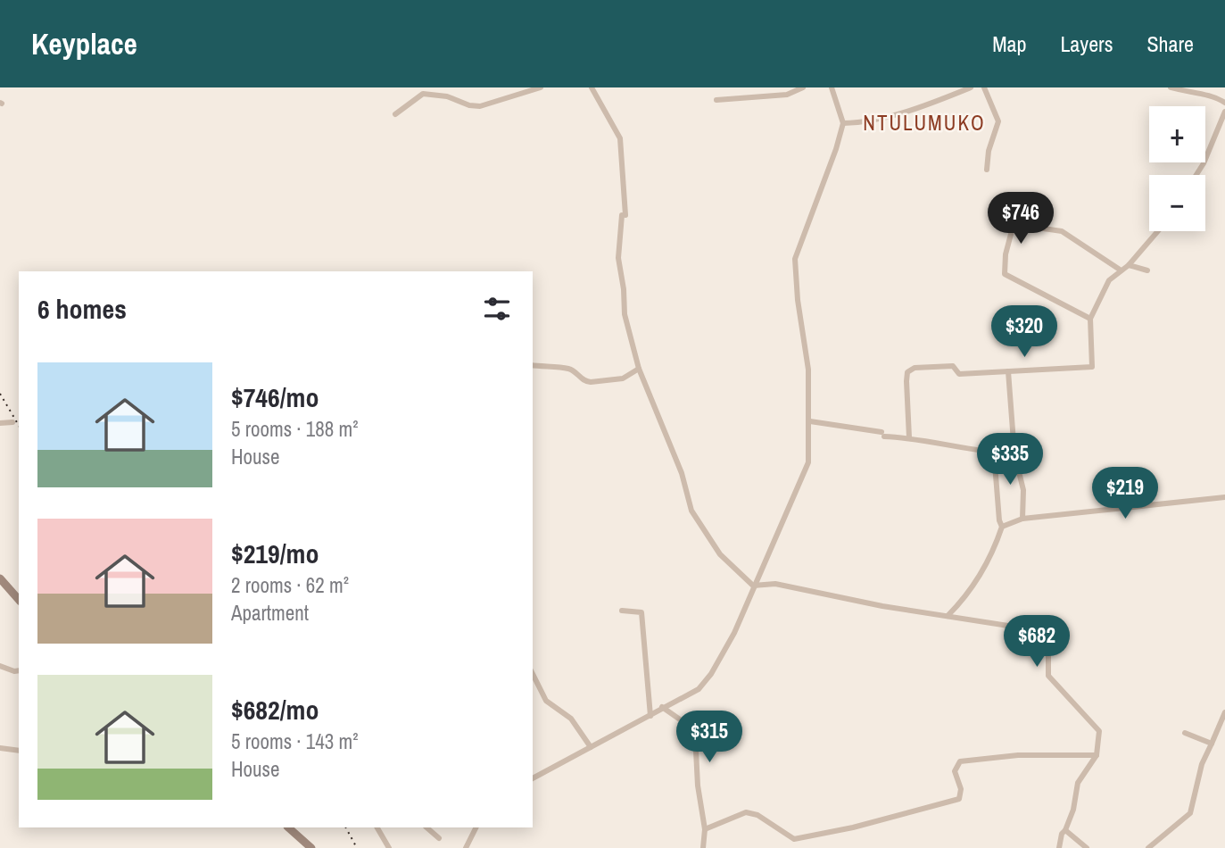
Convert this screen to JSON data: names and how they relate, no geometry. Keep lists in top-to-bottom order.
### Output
{
  "districts": ["NTULUMUKO"],
  "page": {
    "header": "Keyplace",
    "nav": ["Map", "Layers", "Share"],
    "map_buttons": ["+", "−"],
    "price": [
      "$746",
      "$320",
      "$335",
      "$219",
      "$682",
      "$315"
    ],
    "heading": "6 homes",
    "list": [
      {
        "name": "$746/mo",
        "note": "5 rooms · 188 m² · House"
      },
      {
        "name": "$219/mo",
        "note": "2 rooms · 62 m² · Apartment"
      },
      {
        "name": "$682/mo",
        "note": "5 rooms · 143 m² · House"
      }
    ]
  }
}
